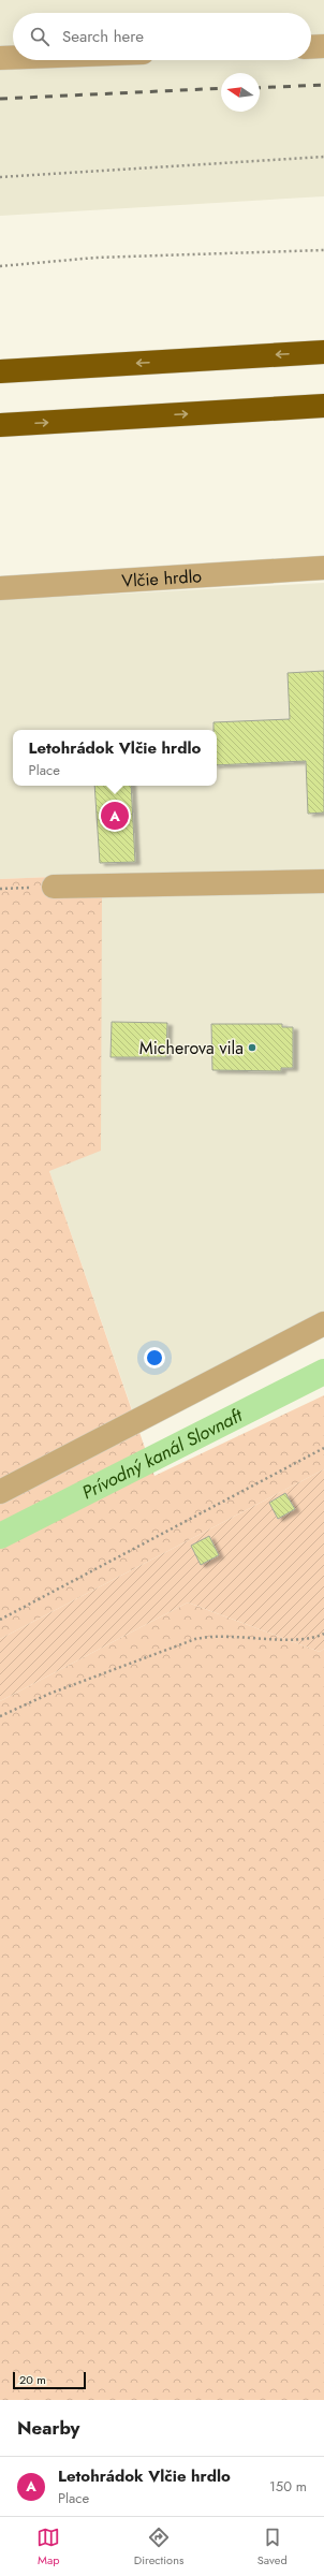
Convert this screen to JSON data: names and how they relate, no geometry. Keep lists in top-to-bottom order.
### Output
{
  "streets": {
    "street": ["Vlčie hrdlo"]
  },
  "water": ["Prívodný kanál Slovnaft"],
  "places": ["Micherova vila"],
  "scale_bar": "20 m",
  "north": "left",
  "page": {
    "search": "Search here",
    "popup": ["Letohrádok Vlčie hrdlo", "Place"],
    "pins": "A",
    "scale": "20 m",
    "heading": "Nearby",
    "list": [
      {
        "mark": "A",
        "name": "Letohrádok Vlčie hrdlo",
        "note": "Place",
        "value": "150 m"
      }
    ],
    "nav": ["Map", "Directions", "Saved"]
  }
}
